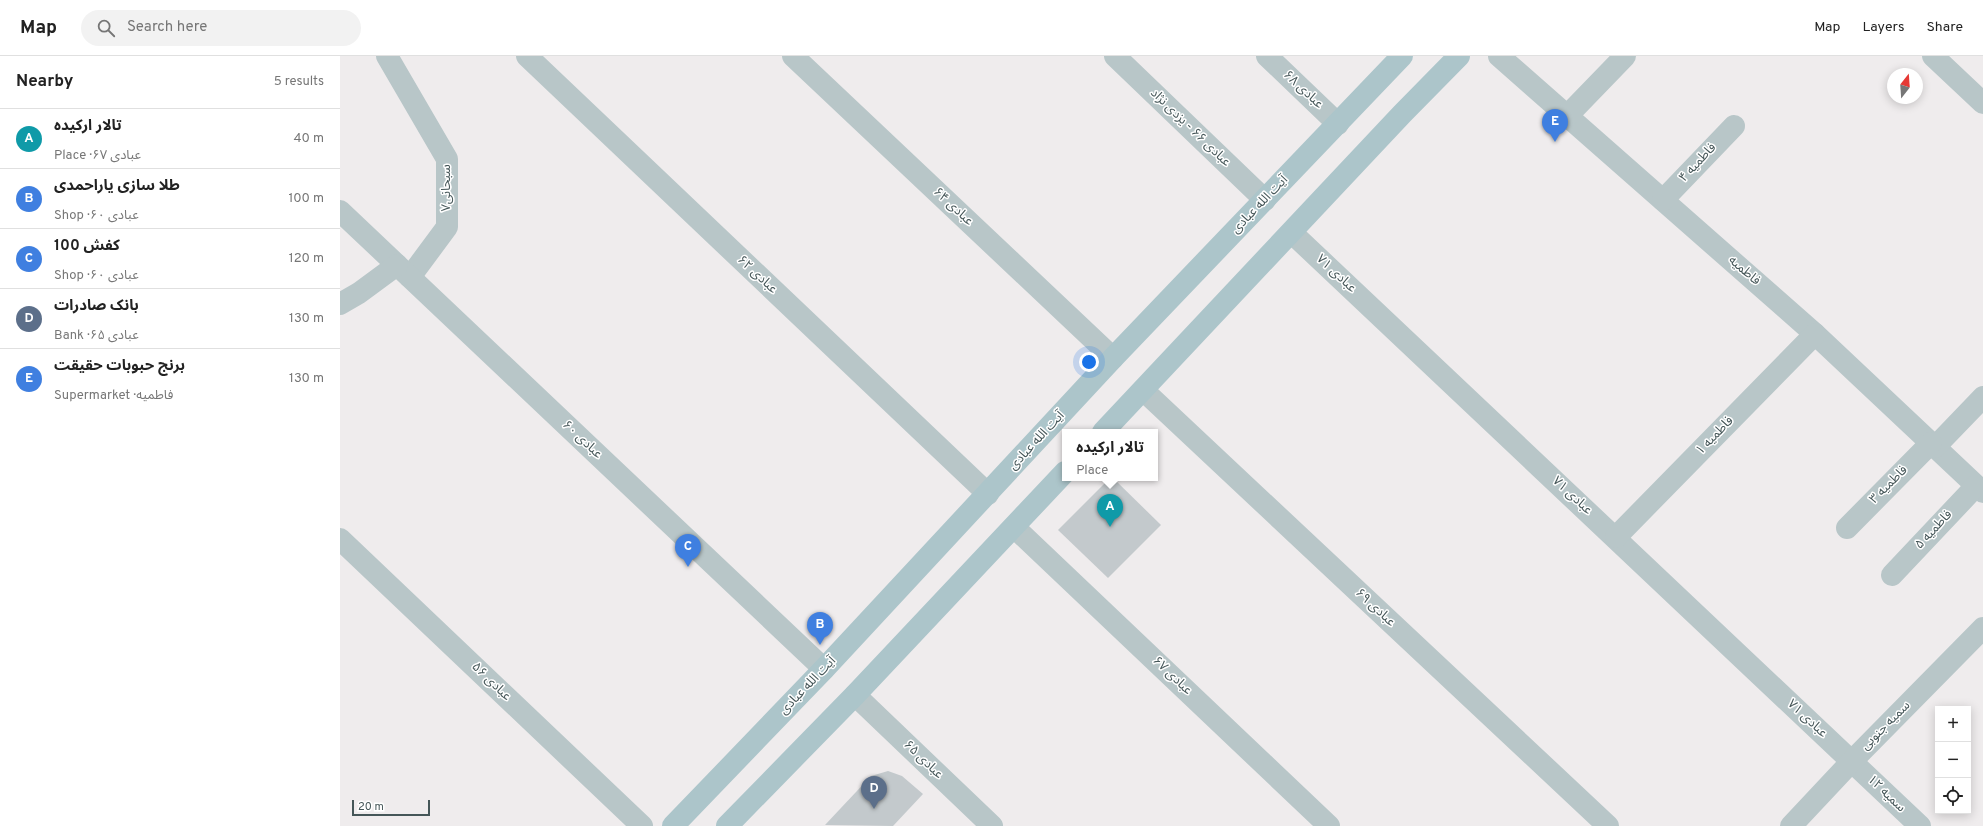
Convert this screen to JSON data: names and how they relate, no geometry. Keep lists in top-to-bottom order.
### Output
{
  "streets": {
    "main road": ["آیت الله عبادی"],
    "street": [
      "عبادی ۶۸",
      "عبادی ۶۶ - یزدی نژاد",
      "فاطمیه ۴",
      "سبحانی۷",
      "عبادی ۶۴",
      "فاطمیه",
      "عبادی ۷۱",
      "عبادی ۶۲",
      "فاطمیه ۱",
      "عبادی ۶۰",
      "فاطمیه ۳",
      "فاطمیه ۵",
      "عبادی ۶۹",
      "عبادی ۶۷",
      "عبادی ۵۶",
      "سمیه جنوبی",
      "عبادی ۶۵",
      "سمیه ۱۲"
    ]
  },
  "crossings": [
    ["عبادی ۶۸", "آیت الله عبادی"],
    ["عبادی ۶۶ - یزدی نژاد", "آیت الله عبادی"],
    ["فاطمیه ۴", "فاطمیه"],
    ["سبحانی۷", "عبادی ۶۰"],
    ["آیت الله عبادی", "عبادی ۶۴"],
    ["آیت الله عبادی", "عبادی ۶۲"],
    ["آیت الله عبادی", "عبادی ۶۰"],
    ["فاطمیه", "فاطمیه ۱"],
    ["فاطمیه", "فاطمیه ۳"],
    ["فاطمیه", "فاطمیه ۵"],
    ["عبادی ۷۱", "فاطمیه ۱"],
    ["عبادی ۷۱", "سمیه جنوبی"],
    ["عبادی ۷۱", "سمیه ۱۲"],
    ["سمیه جنوبی", "سمیه ۱۲"]
  ],
  "scale_bar": "20 m",
  "north": "top",
  "page": {
    "header": "Map",
    "search": "Search here",
    "nav": ["Map", "Layers", "Share"],
    "heading": ["Nearby", "5 results"],
    "list": [
      {
        "mark": "A",
        "name": "تالار ارکیده",
        "note": "Place · عبادی ۶۷",
        "value": "40 m"
      },
      {
        "mark": "B",
        "name": "طلا سازی یاراحمدی",
        "note": "Shop · عبادی ۶۰",
        "value": "100 m"
      },
      {
        "mark": "C",
        "name": "کفش 100",
        "note": "Shop · عبادی ۶۰",
        "value": "120 m"
      },
      {
        "mark": "D",
        "name": "بانک صادرات",
        "note": "Bank · عبادی ۶۵",
        "value": "130 m"
      },
      {
        "mark": "E",
        "name": "برنج حبوبات حقیقت",
        "note": "Supermarket · فاطمیه",
        "value": "130 m"
      }
    ],
    "pins": [
      "E",
      "A",
      "C",
      "B",
      "D"
    ],
    "popup": ["تالار ارکیده", "Place"],
    "map_buttons": ["+", "−"],
    "scale": "20 m"
  }
}
